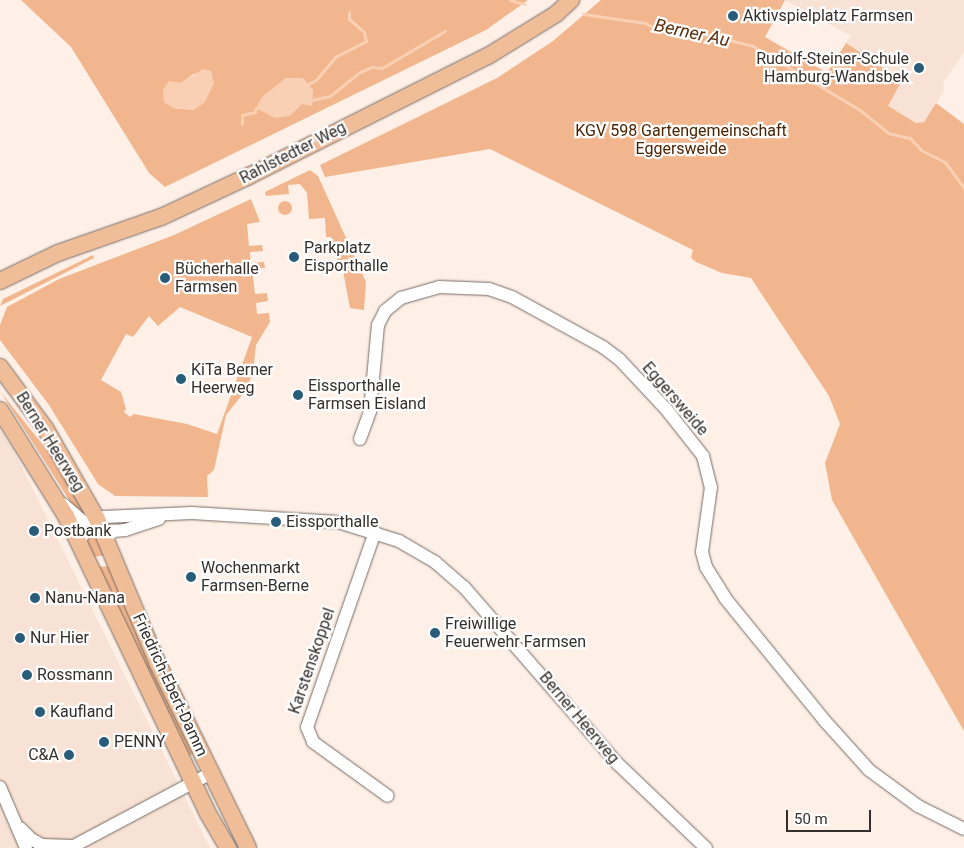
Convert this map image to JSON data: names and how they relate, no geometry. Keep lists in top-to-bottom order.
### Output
{
  "streets": {
    "main road": ["Rahlstedter Weg", "Berner Heerweg", "Friedrich-Ebert-Damm"],
    "street": ["Eggersweide", "Karstenskoppel"]
  },
  "crossings": [
    ["Berner Heerweg", "Karstenskoppel"],
    ["Berner Heerweg", "Friedrich-Ebert-Damm"]
  ],
  "water": ["Berner Au"],
  "parks": ["KGV 598 Gartengemeinschaft Eggersweide"],
  "places": [
    "Aktivspielplatz Farmsen",
    "Rudolf-Steiner-Schule Hamburg-Wandsbek",
    "Parkplatz Eisporthalle",
    "Bücherhalle Farmsen",
    "KiTa Berner Heerweg",
    "Eissporthalle Farmsen Eisland",
    "Eissporthalle",
    "Postbank",
    "Wochenmarkt Farmsen-Berne",
    "Nanu-Nana",
    "Freiwillige Feuerwehr Farmsen",
    "Nur Hier",
    "Rossmann",
    "Kaufland",
    "PENNY",
    "C&A"
  ],
  "scale_bar": "50 m"
}
